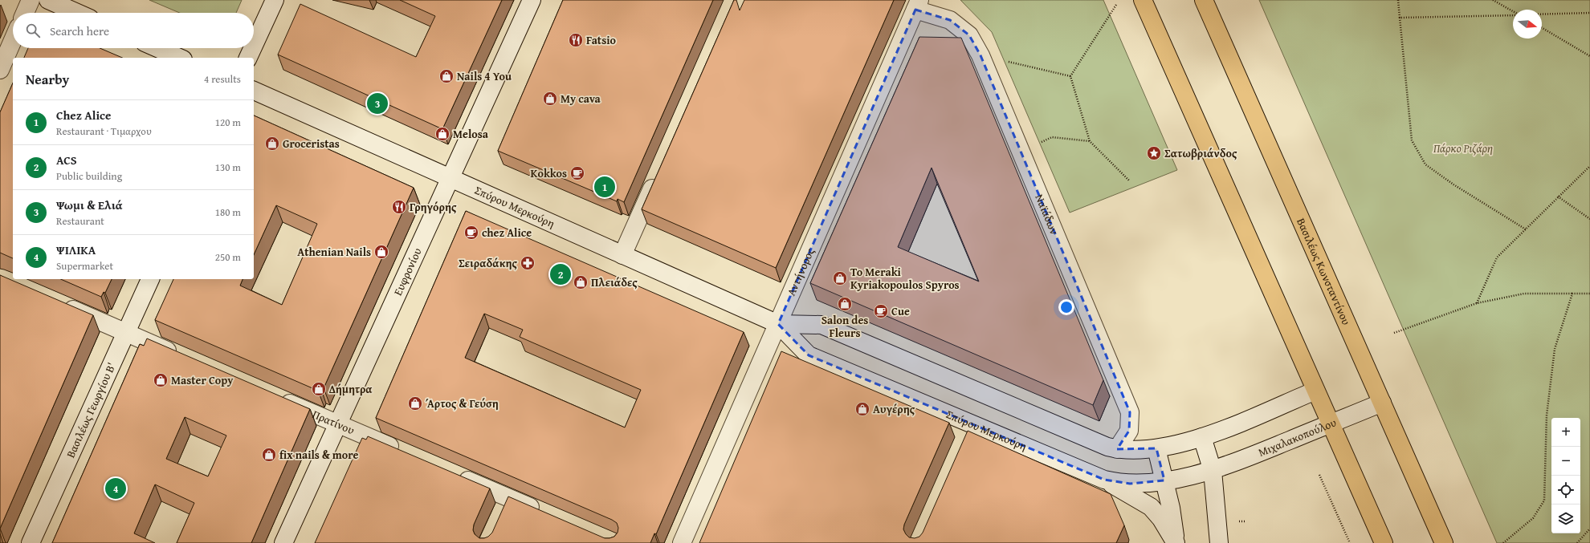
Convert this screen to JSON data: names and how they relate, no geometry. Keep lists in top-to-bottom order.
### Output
{
  "streets": {
    "main road": ["Βασιλέως Κωνσταντίνου"],
    "street": [
      "Σπύρου Μερκούρη",
      "Ναϊάδων",
      "Ευφρονίου",
      "Αντήνορος",
      "Βασιλέως Γεωργίου Β'",
      "Πρατίνου",
      "Μιχαλακοπούλου"
    ]
  },
  "crossings": [
    ["Σπύρου Μερκούρη", "Ναϊάδων"],
    ["Σπύρου Μερκούρη", "Ευφρονίου"],
    ["Σπύρου Μερκούρη", "Αντήνορος"],
    ["Σπύρου Μερκούρη", "Μιχαλακοπούλου"],
    ["Ναϊάδων", "Αντήνορος"],
    ["Ευφρονίου", "Πρατίνου"],
    ["Βασιλέως Κωνσταντίνου", "Μιχαλακοπούλου"]
  ],
  "parks": ["Πάρκο Ριζάρη"],
  "places": {
    "restaurant": ["Fatsio", "Γρηγόρης"],
    "shop": [
      "Nails 4 You",
      "My cava",
      "Melosa",
      "Groceristas",
      "Athenian Nails",
      "To Meraki Kyriakopoulos Spyros",
      "Πλειάδες",
      "Salon des Fleurs",
      "Master Copy",
      "Δήμητρα",
      "Άρτος & Γεύση",
      "Αυγέρης",
      "fix nails & more"
    ],
    "place": ["Σατωβριάνδος"],
    "cafe": ["Kokkos", "chez Alice", "Cue"],
    "pharmacy": ["Σειραδάκης"]
  },
  "north": "right",
  "page": {
    "search": "Search here",
    "heading": ["Nearby", "4 results"],
    "pins": [
      "3",
      "1",
      "2",
      "4"
    ],
    "list": [
      {
        "mark": "1",
        "name": "Chez Alice",
        "note": "Restaurant · Τιμαρχου",
        "value": "120 m"
      },
      {
        "mark": "2",
        "name": "ACS",
        "note": "Public building",
        "value": "130 m"
      },
      {
        "mark": "3",
        "name": "Ψωμι & Ελιά",
        "note": "Restaurant",
        "value": "180 m"
      },
      {
        "mark": "4",
        "name": "ΨΙΛΙΚΑ",
        "note": "Supermarket",
        "value": "250 m"
      }
    ],
    "map_buttons": ["+", "−"]
  }
}
